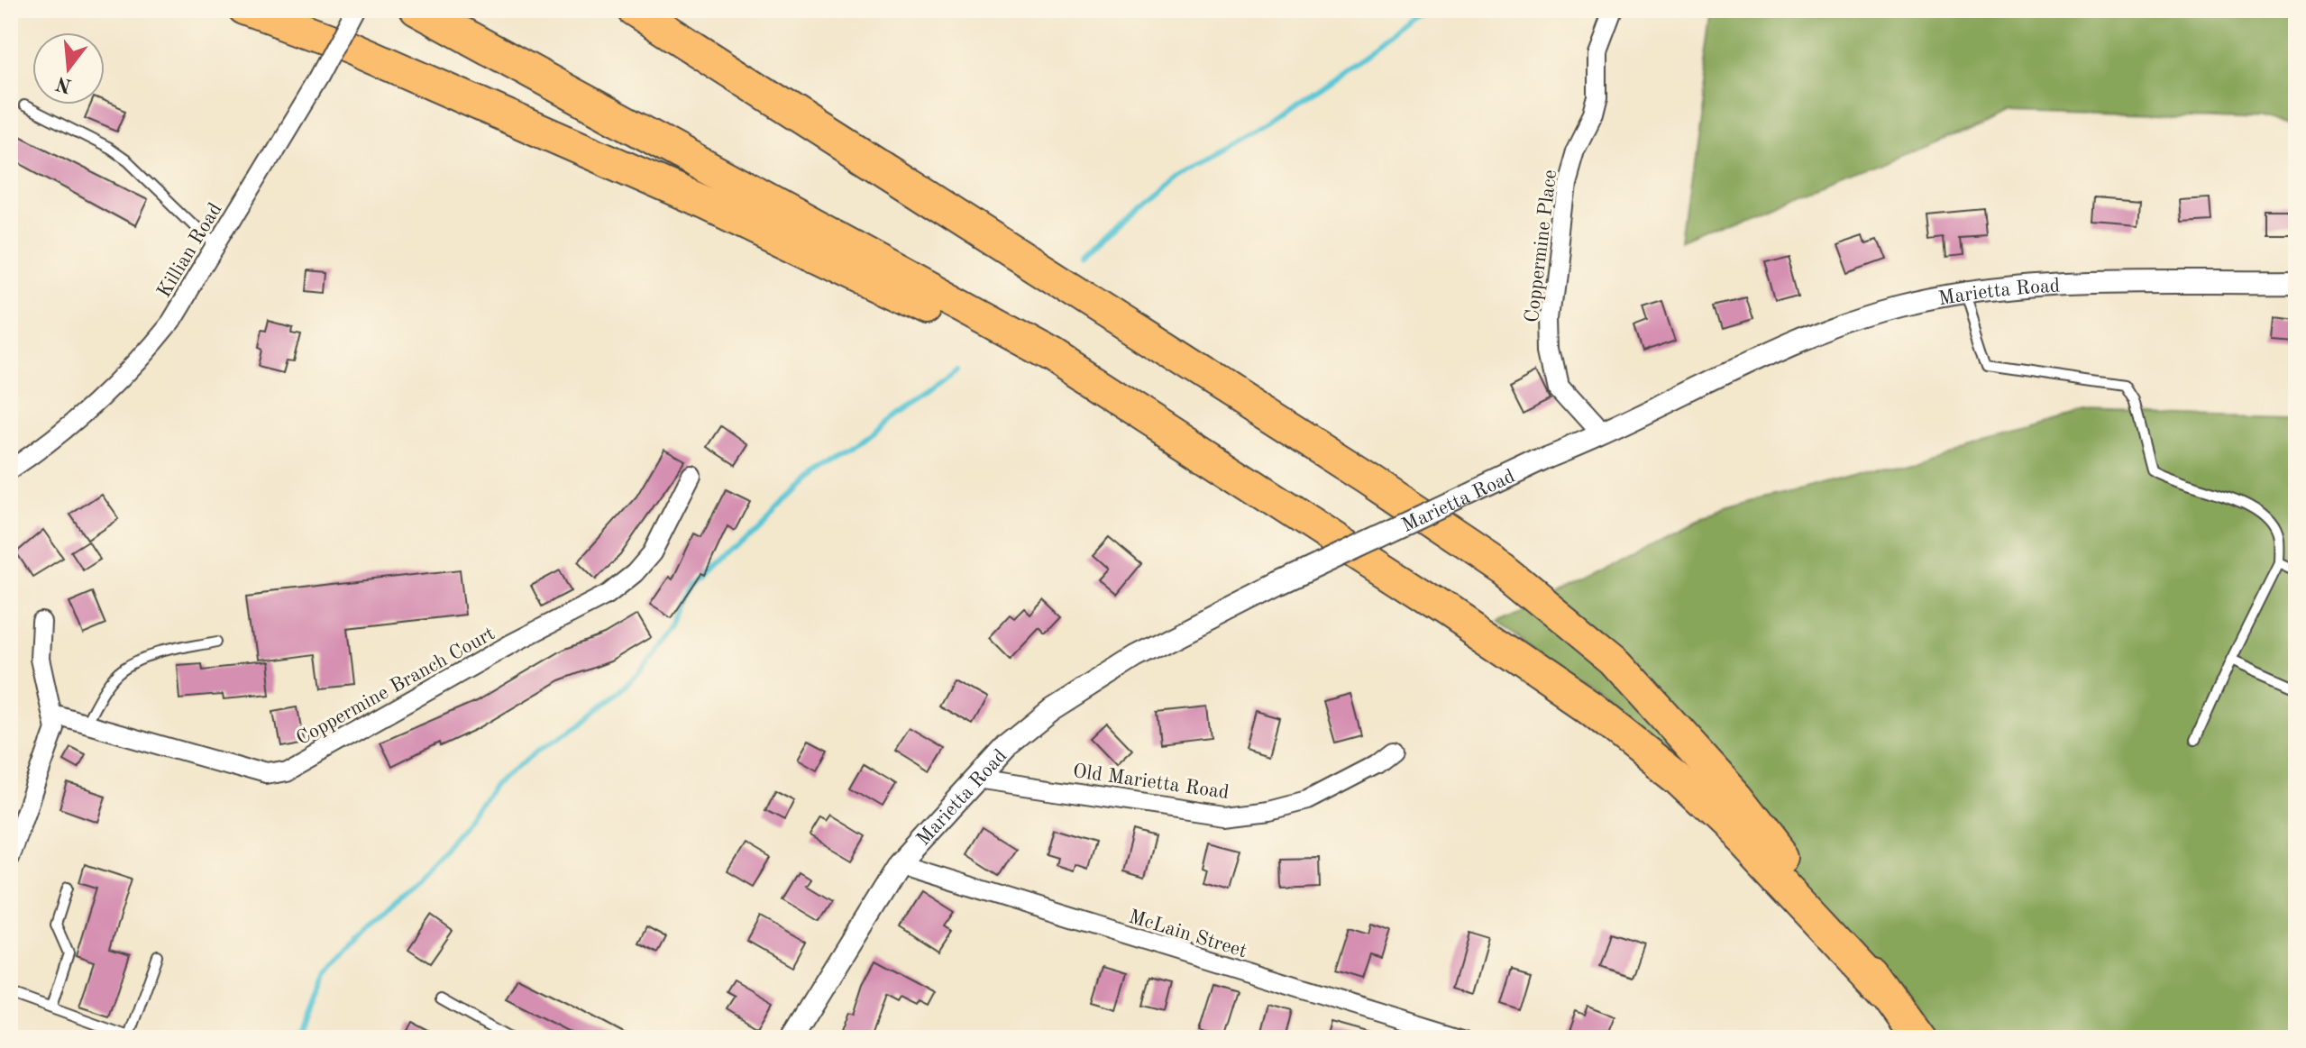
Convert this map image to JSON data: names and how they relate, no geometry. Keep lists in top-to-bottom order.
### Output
{
  "streets": {
    "street": [
      "Coppermine Place",
      "Killian Road",
      "Marietta Road",
      "Coppermine Branch Court",
      "Old Marietta Road",
      "McLain Street"
    ]
  },
  "crossings": [
    ["Coppermine Place", "Marietta Road"],
    ["Marietta Road", "Old Marietta Road"],
    ["Marietta Road", "McLain Street"]
  ],
  "north": "bottom"
}
